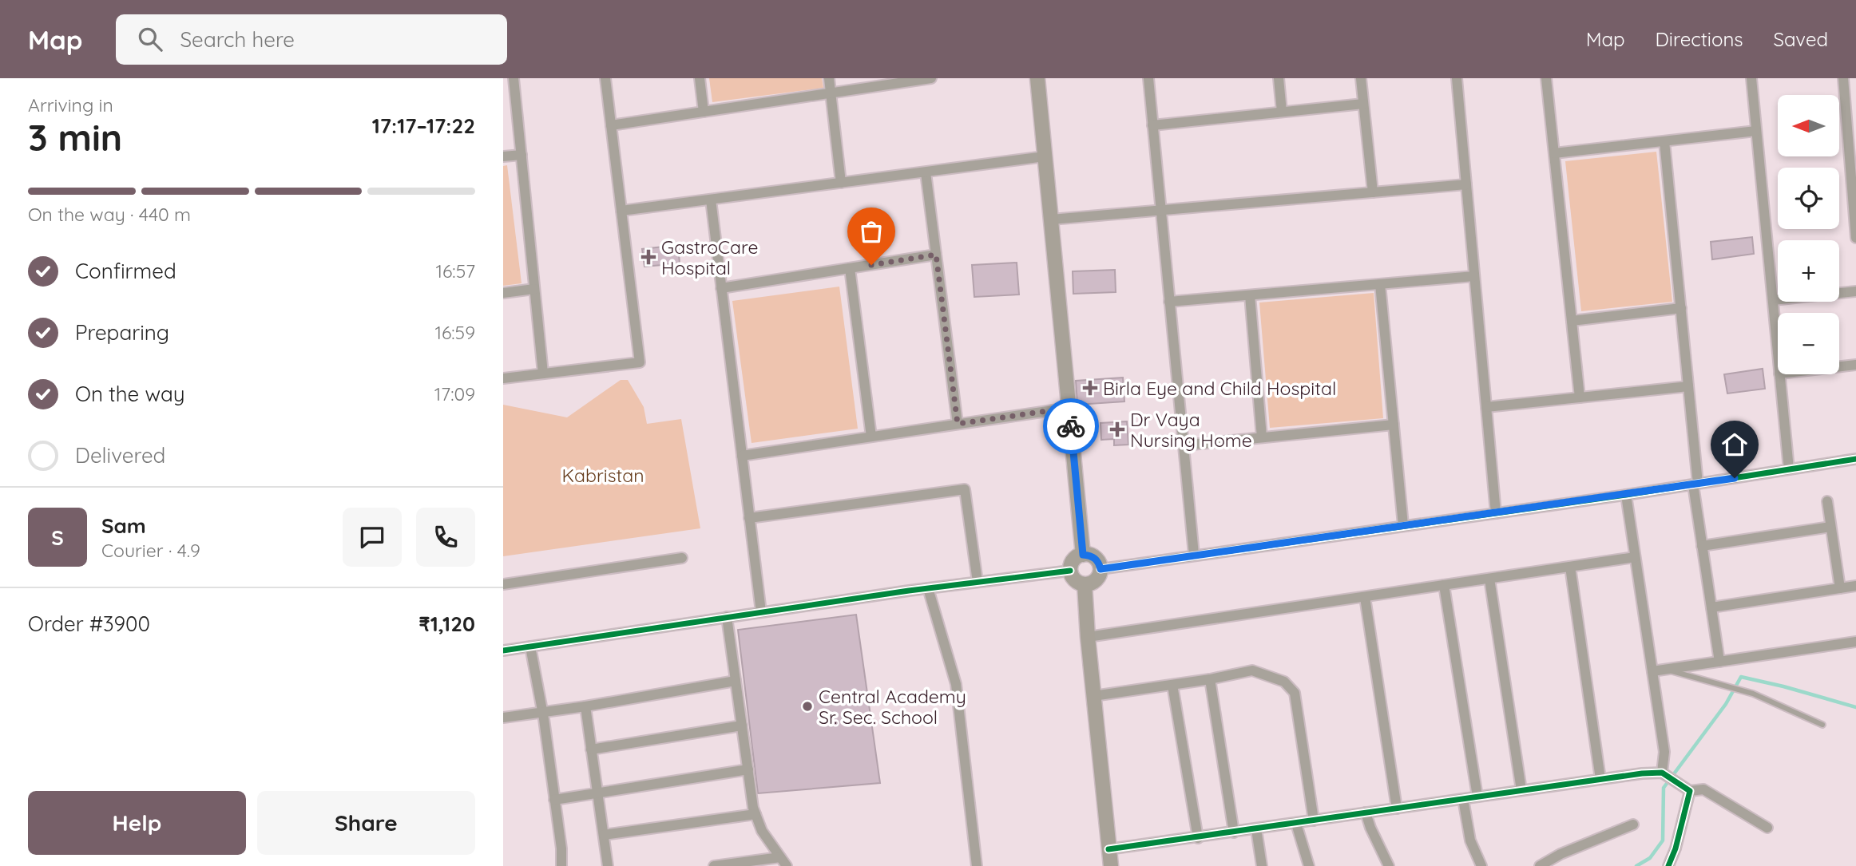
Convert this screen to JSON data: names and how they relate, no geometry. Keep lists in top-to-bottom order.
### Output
{
  "parks": ["Kabristan"],
  "places": {
    "health": ["GastroCare Hospital", "Birla Eye and Child Hospital", "Dr Vaya Nursing Home"],
    "other": ["Central Academy Sr. Sec. School"]
  },
  "north": "left",
  "page": {
    "header": "Map",
    "search": "Search here",
    "nav": ["Map", "Directions", "Saved"],
    "heading": ["3 min", "Arriving in", "17:17–17:22"],
    "panel": [
      "Sam",
      "Courier · 4.9",
      "Order #3900",
      "₹1,120"
    ],
    "map_buttons": ["+", "−"],
    "bar": "On the way · 440 m",
    "list": [
      ["Confirmed", "16:57"],
      ["Preparing", "16:59"],
      ["On the way", "17:09"],
      "Delivered"
    ],
    "round": "S",
    "buttons": ["Help", "Share"]
  }
}
